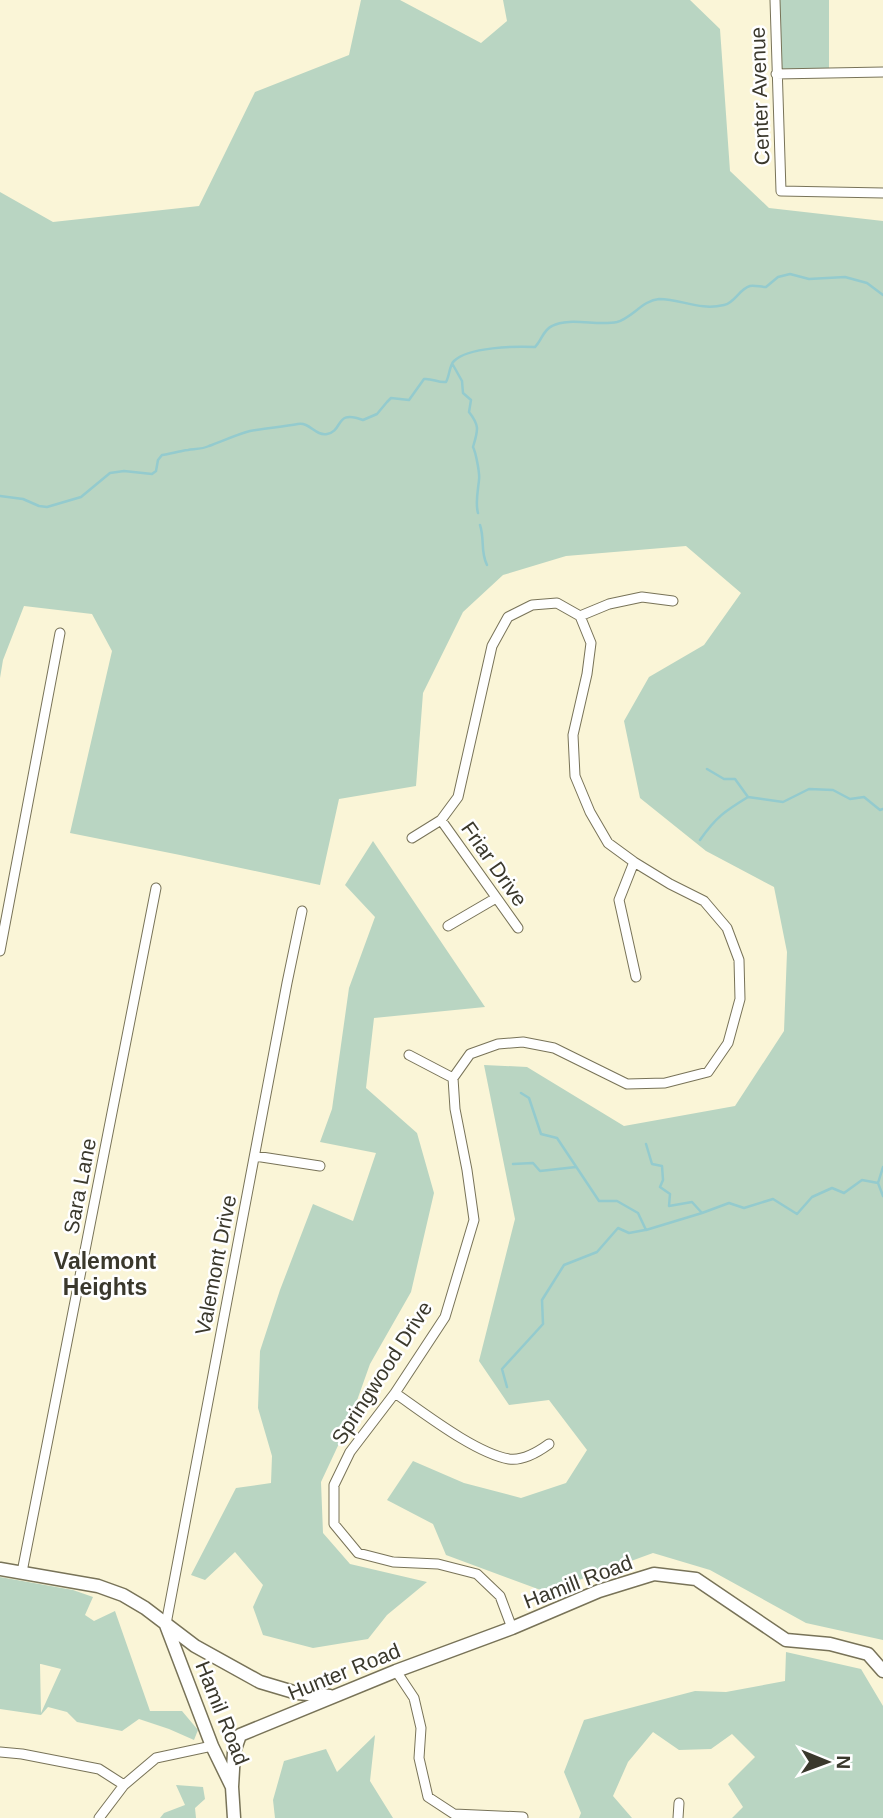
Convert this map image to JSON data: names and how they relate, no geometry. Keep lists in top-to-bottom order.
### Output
{
  "streets": {
    "street": [
      "Center Avenue",
      "Friar Drive",
      "Sara Lane",
      "Valemont Drive",
      "Springwood Drive",
      "Hamill Road",
      "Hunter Road",
      "Hamil Road"
    ]
  },
  "crossings": [
    ["Sara Lane", "Hamil Road"],
    ["Valemont Drive", "Hamil Road"],
    ["Springwood Drive", "Hamill Road"],
    ["Springwood Drive", "Hunter Road"],
    ["Hamill Road", "Hunter Road"],
    ["Hunter Road", "Hamil Road"]
  ],
  "districts": ["Valemont Heights"],
  "north": "right"
}
